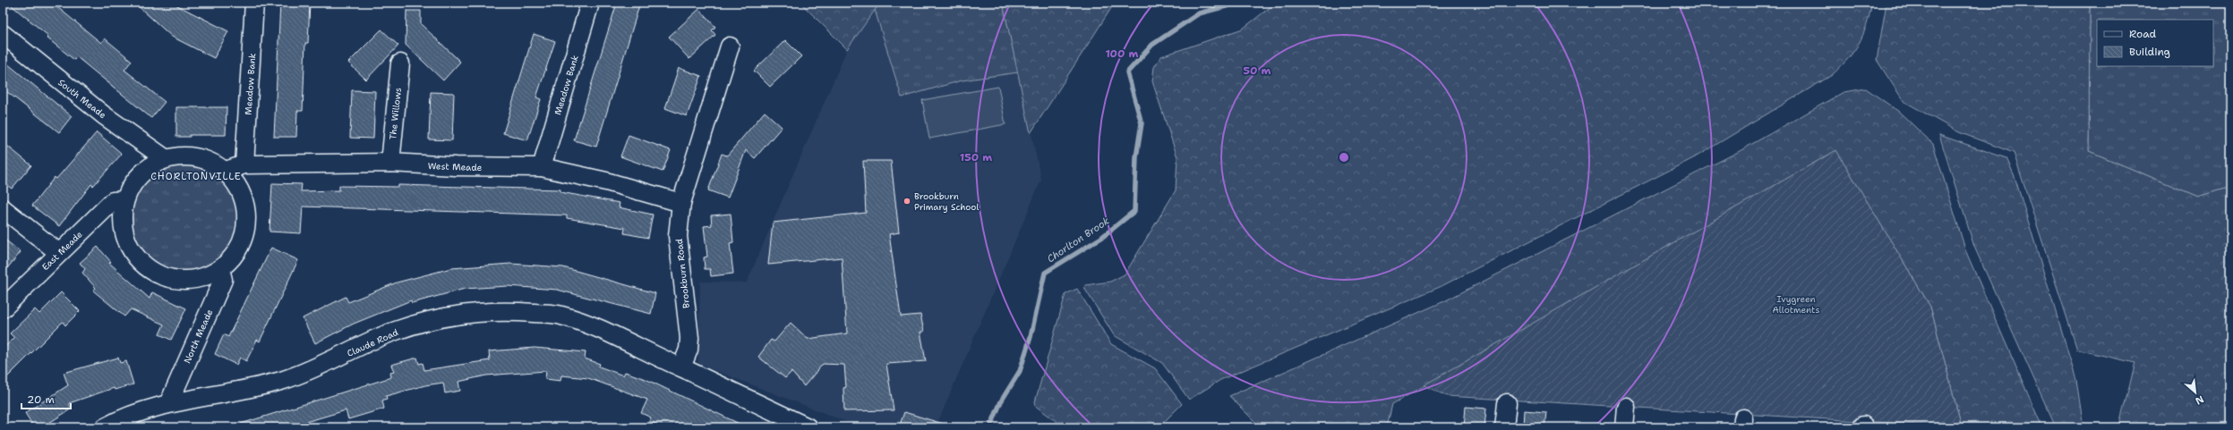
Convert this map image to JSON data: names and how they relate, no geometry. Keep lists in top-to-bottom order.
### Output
{
  "streets": {
    "street": [
      "Meadow Bank",
      "South Meade",
      "The Willows",
      "West Meade",
      "East Meade",
      "Brookburn Road",
      "North Meade",
      "Claude Road"
    ]
  },
  "crossings": [
    ["Meadow Bank", "West Meade"],
    ["South Meade", "West Meade"],
    ["South Meade", "East Meade"],
    ["South Meade", "North Meade"],
    ["The Willows", "West Meade"],
    ["West Meade", "East Meade"],
    ["West Meade", "Brookburn Road"],
    ["West Meade", "North Meade"],
    ["East Meade", "North Meade"],
    ["Brookburn Road", "Claude Road"],
    ["North Meade", "Claude Road"]
  ],
  "districts": ["CHORLTONVILLE"],
  "water": ["Chorlton Brook"],
  "parks": ["Ivygreen Allotments"],
  "places": ["Brookburn Primary School"],
  "legend": ["Road", "Building"],
  "scale_bar": "20 m",
  "north": "bottom right",
  "rings": ["100 m", "50 m", "150 m"]
}
